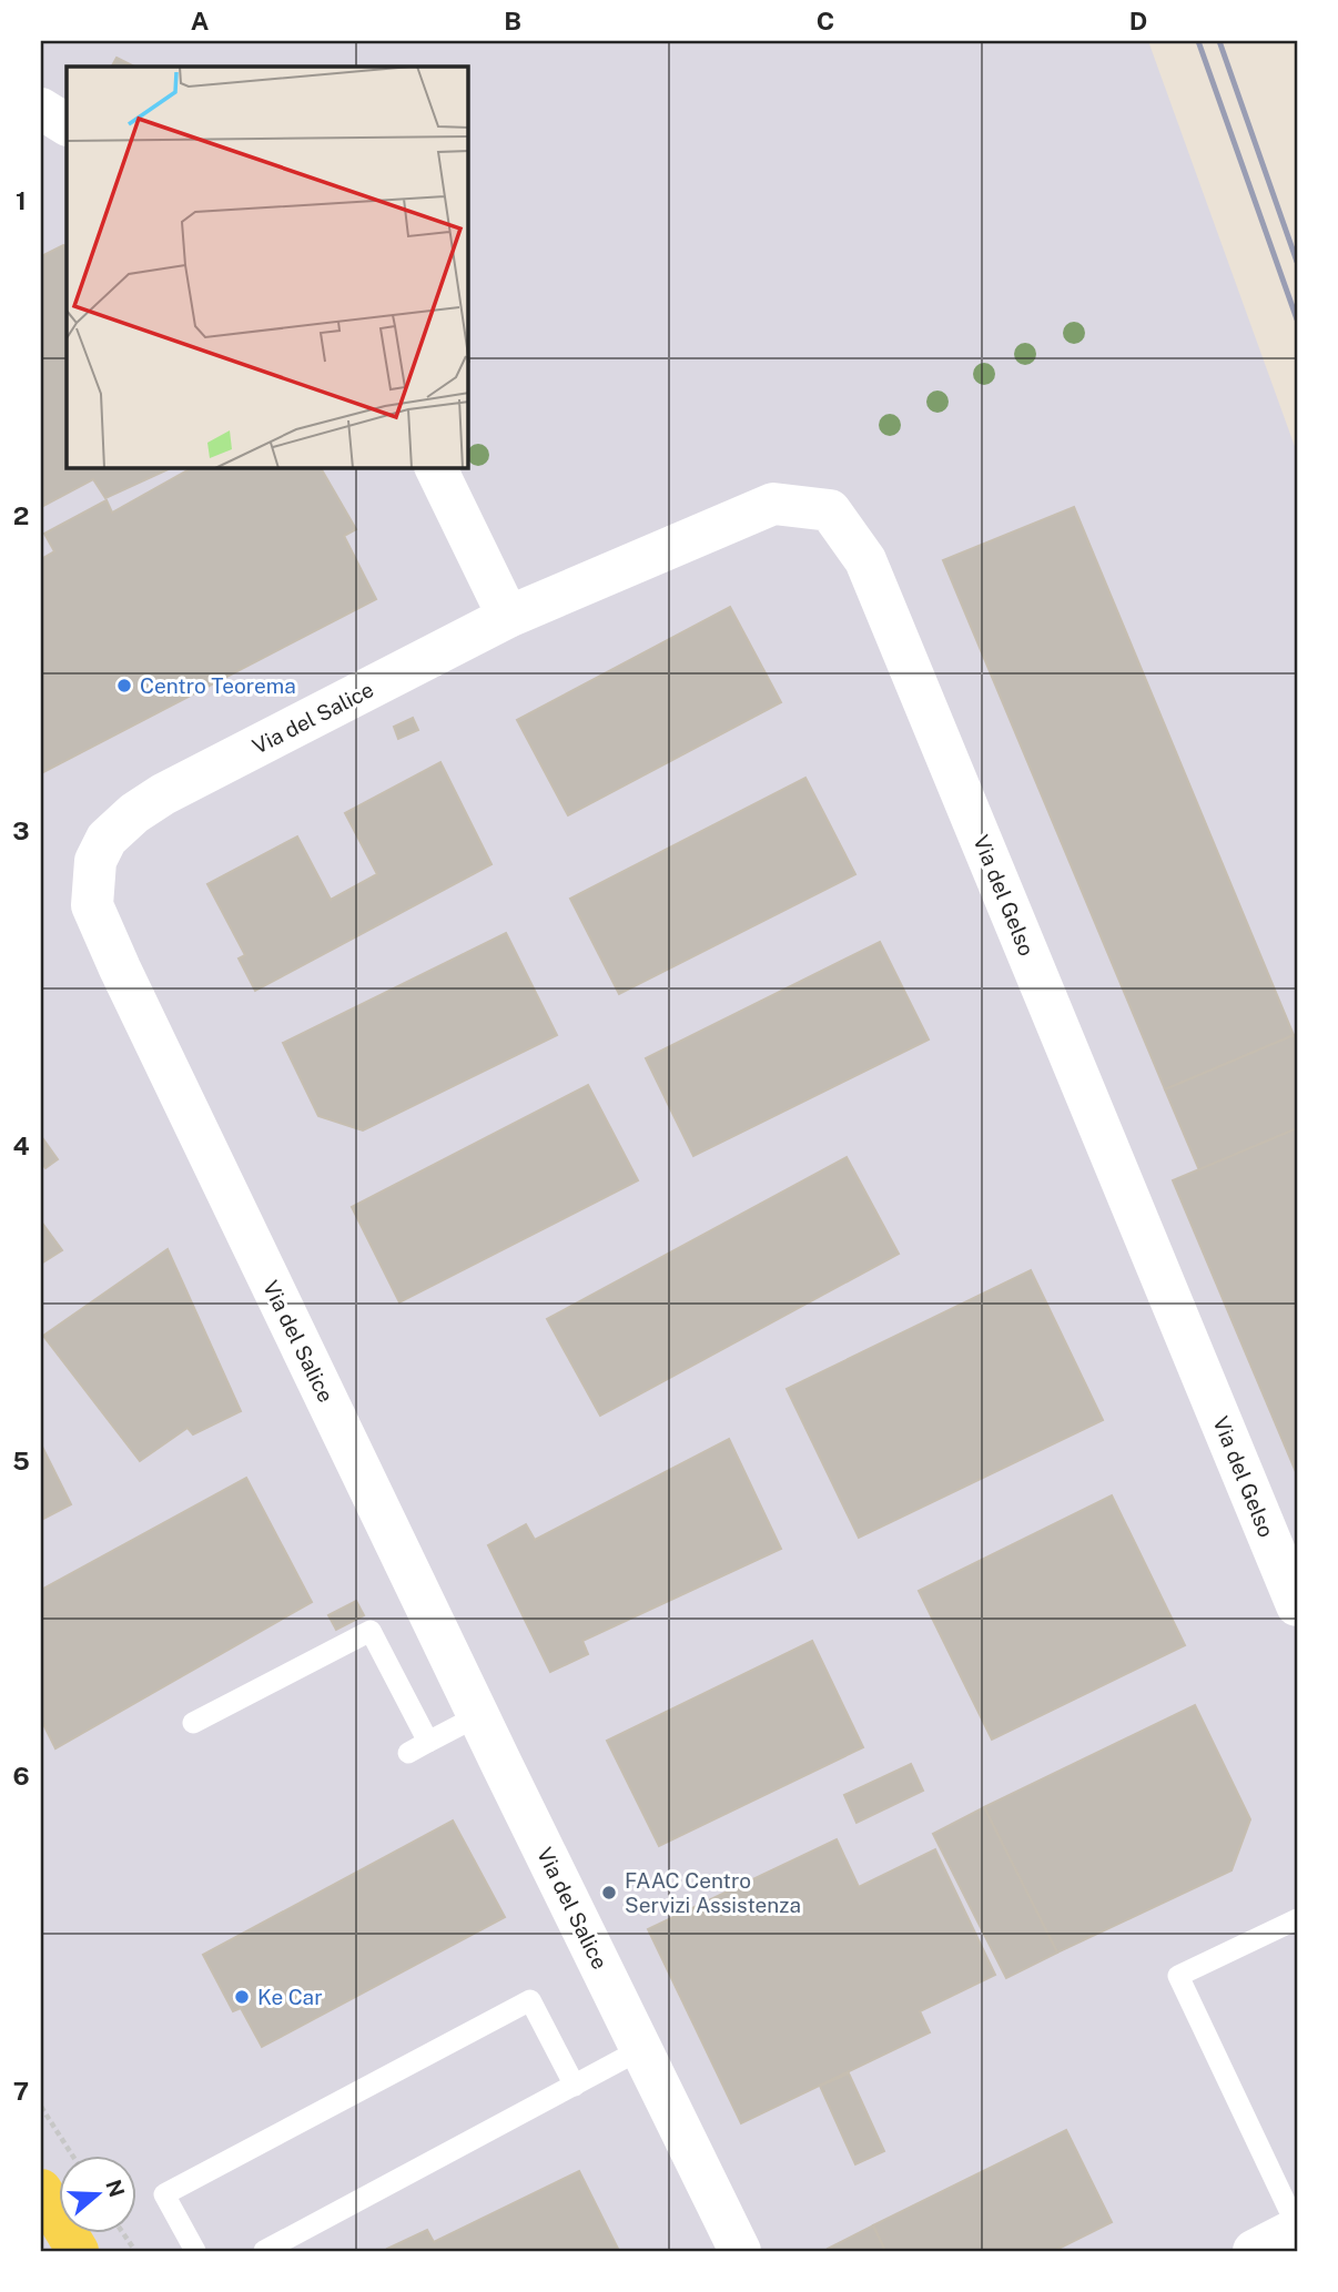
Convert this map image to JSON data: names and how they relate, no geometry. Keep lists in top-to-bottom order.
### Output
{
  "streets": {
    "street": ["Via del Salice", "Via del Gelso"]
  },
  "crossings": [
    ["Via del Salice", "Via del Gelso"]
  ],
  "places": ["Centro Teorema", "FAAC Centro Servizi Assistenza", "Ke Car"],
  "north": "right",
  "grid": {
    "columns": [
      "A",
      "B",
      "C",
      "D"
    ],
    "rows": [
      "1",
      "2",
      "3",
      "4",
      "5",
      "6",
      "7"
    ]
  }
}
